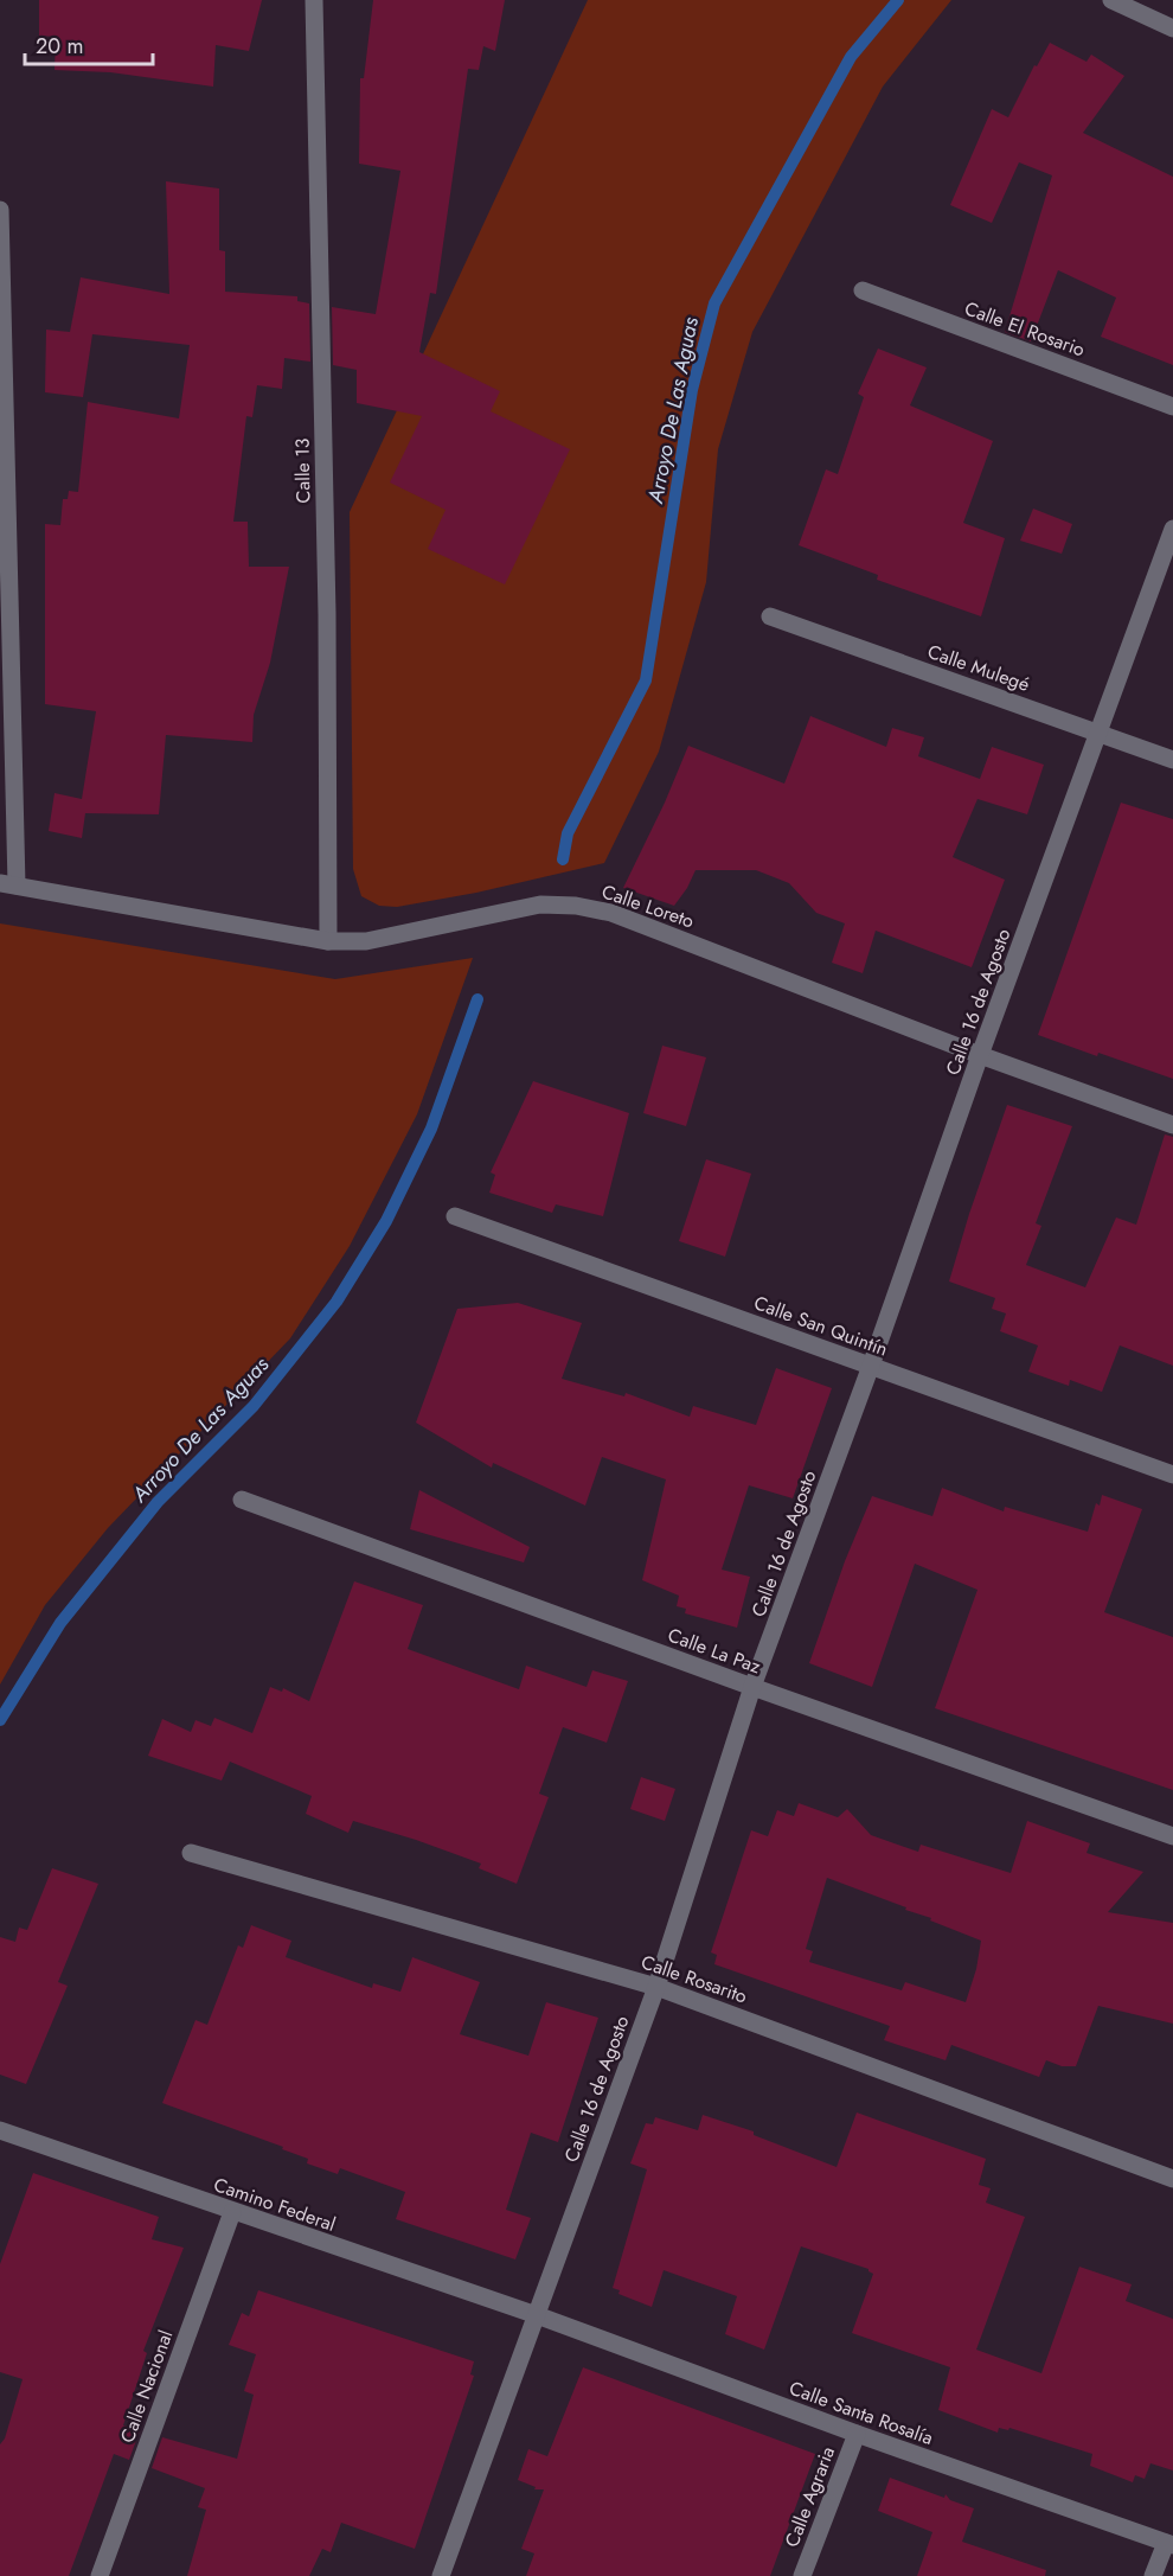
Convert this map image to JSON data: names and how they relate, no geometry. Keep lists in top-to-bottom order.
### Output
{
  "streets": {
    "street": [
      "Calle El Rosario",
      "Calle 13",
      "Calle Mulegé",
      "Calle Loreto",
      "Calle 16 de Agosto",
      "Calle San Quintín",
      "Calle La Paz",
      "Calle Rosarito",
      "Camino Federal",
      "Calle Nacional",
      "Calle Santa Rosalía",
      "Calle Agraria"
    ]
  },
  "crossings": [
    ["Calle 13", "Calle Loreto"],
    ["Calle Mulegé", "Calle 16 de Agosto"],
    ["Calle Loreto", "Calle 16 de Agosto"],
    ["Calle 16 de Agosto", "Calle San Quintín"],
    ["Calle 16 de Agosto", "Calle La Paz"],
    ["Calle 16 de Agosto", "Calle Rosarito"],
    ["Calle 16 de Agosto", "Camino Federal"],
    ["Calle 16 de Agosto", "Calle Santa Rosalía"],
    ["Camino Federal", "Calle Nacional"],
    ["Camino Federal", "Calle Santa Rosalía"],
    ["Calle Santa Rosalía", "Calle Agraria"]
  ],
  "water": ["Arroyo De Las Aguas"],
  "scale_bar": "20 m"
}
